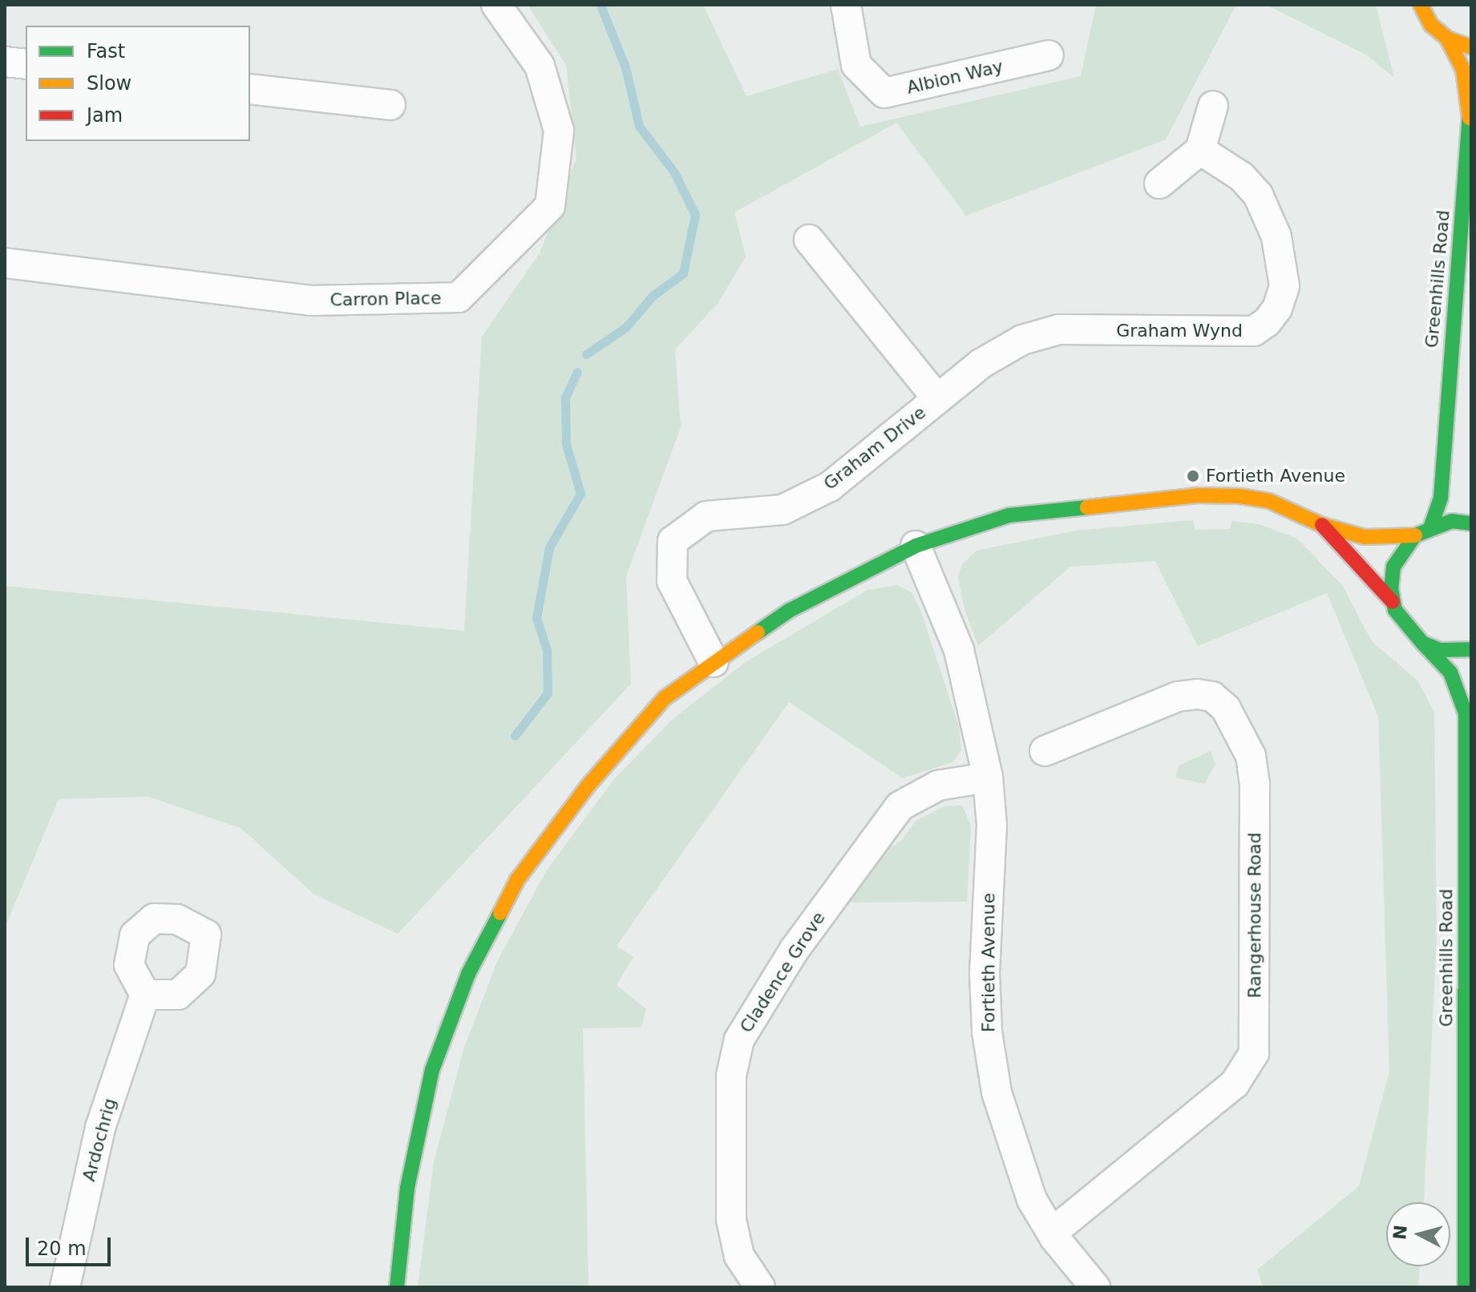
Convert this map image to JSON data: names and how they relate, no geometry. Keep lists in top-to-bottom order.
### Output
{
  "streets": {
    "street": [
      "Albion Way",
      "Greenhills Road",
      "Carron Place",
      "Graham Wynd",
      "Graham Drive",
      "Rangerhouse Road",
      "Fortieth Avenue",
      "Cladence Grove",
      "Ardochrig"
    ]
  },
  "crossings": [
    ["Graham Wynd", "Graham Drive"],
    ["Rangerhouse Road", "Fortieth Avenue"],
    ["Fortieth Avenue", "Cladence Grove"]
  ],
  "places": ["Fortieth Avenue"],
  "legend": ["Fast", "Slow", "Jam"],
  "scale_bar": "20 m",
  "north": "left"
}
